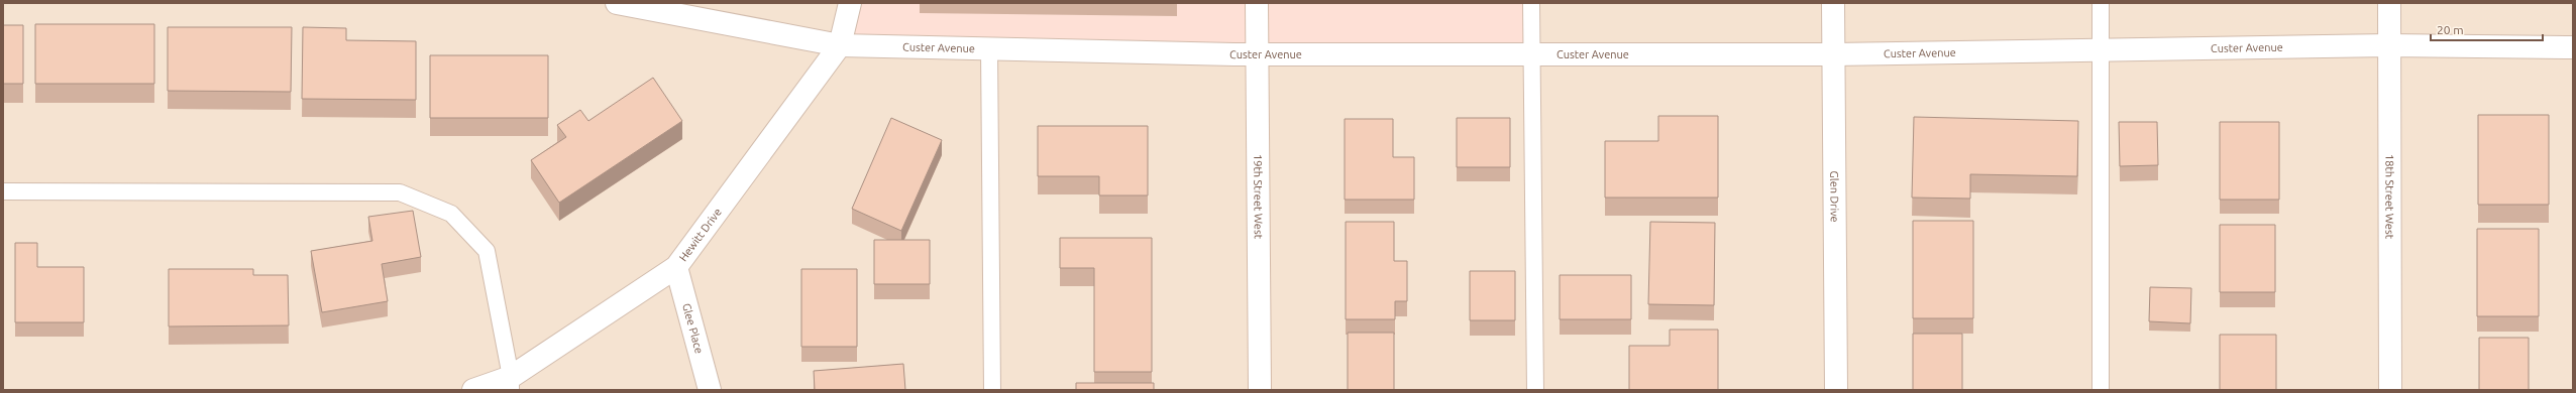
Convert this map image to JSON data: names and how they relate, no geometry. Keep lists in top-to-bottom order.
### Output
{
  "streets": {
    "street": [
      "Custer Avenue",
      "19th Street West",
      "Glen Drive",
      "18th Street West",
      "Hewitt Drive",
      "Glee Place"
    ]
  },
  "crossings": [
    ["Custer Avenue", "19th Street West"],
    ["Custer Avenue", "Glen Drive"],
    ["Custer Avenue", "18th Street West"],
    ["Custer Avenue", "Hewitt Drive"],
    ["Hewitt Drive", "Glee Place"]
  ],
  "scale_bar": "20 m"
}
